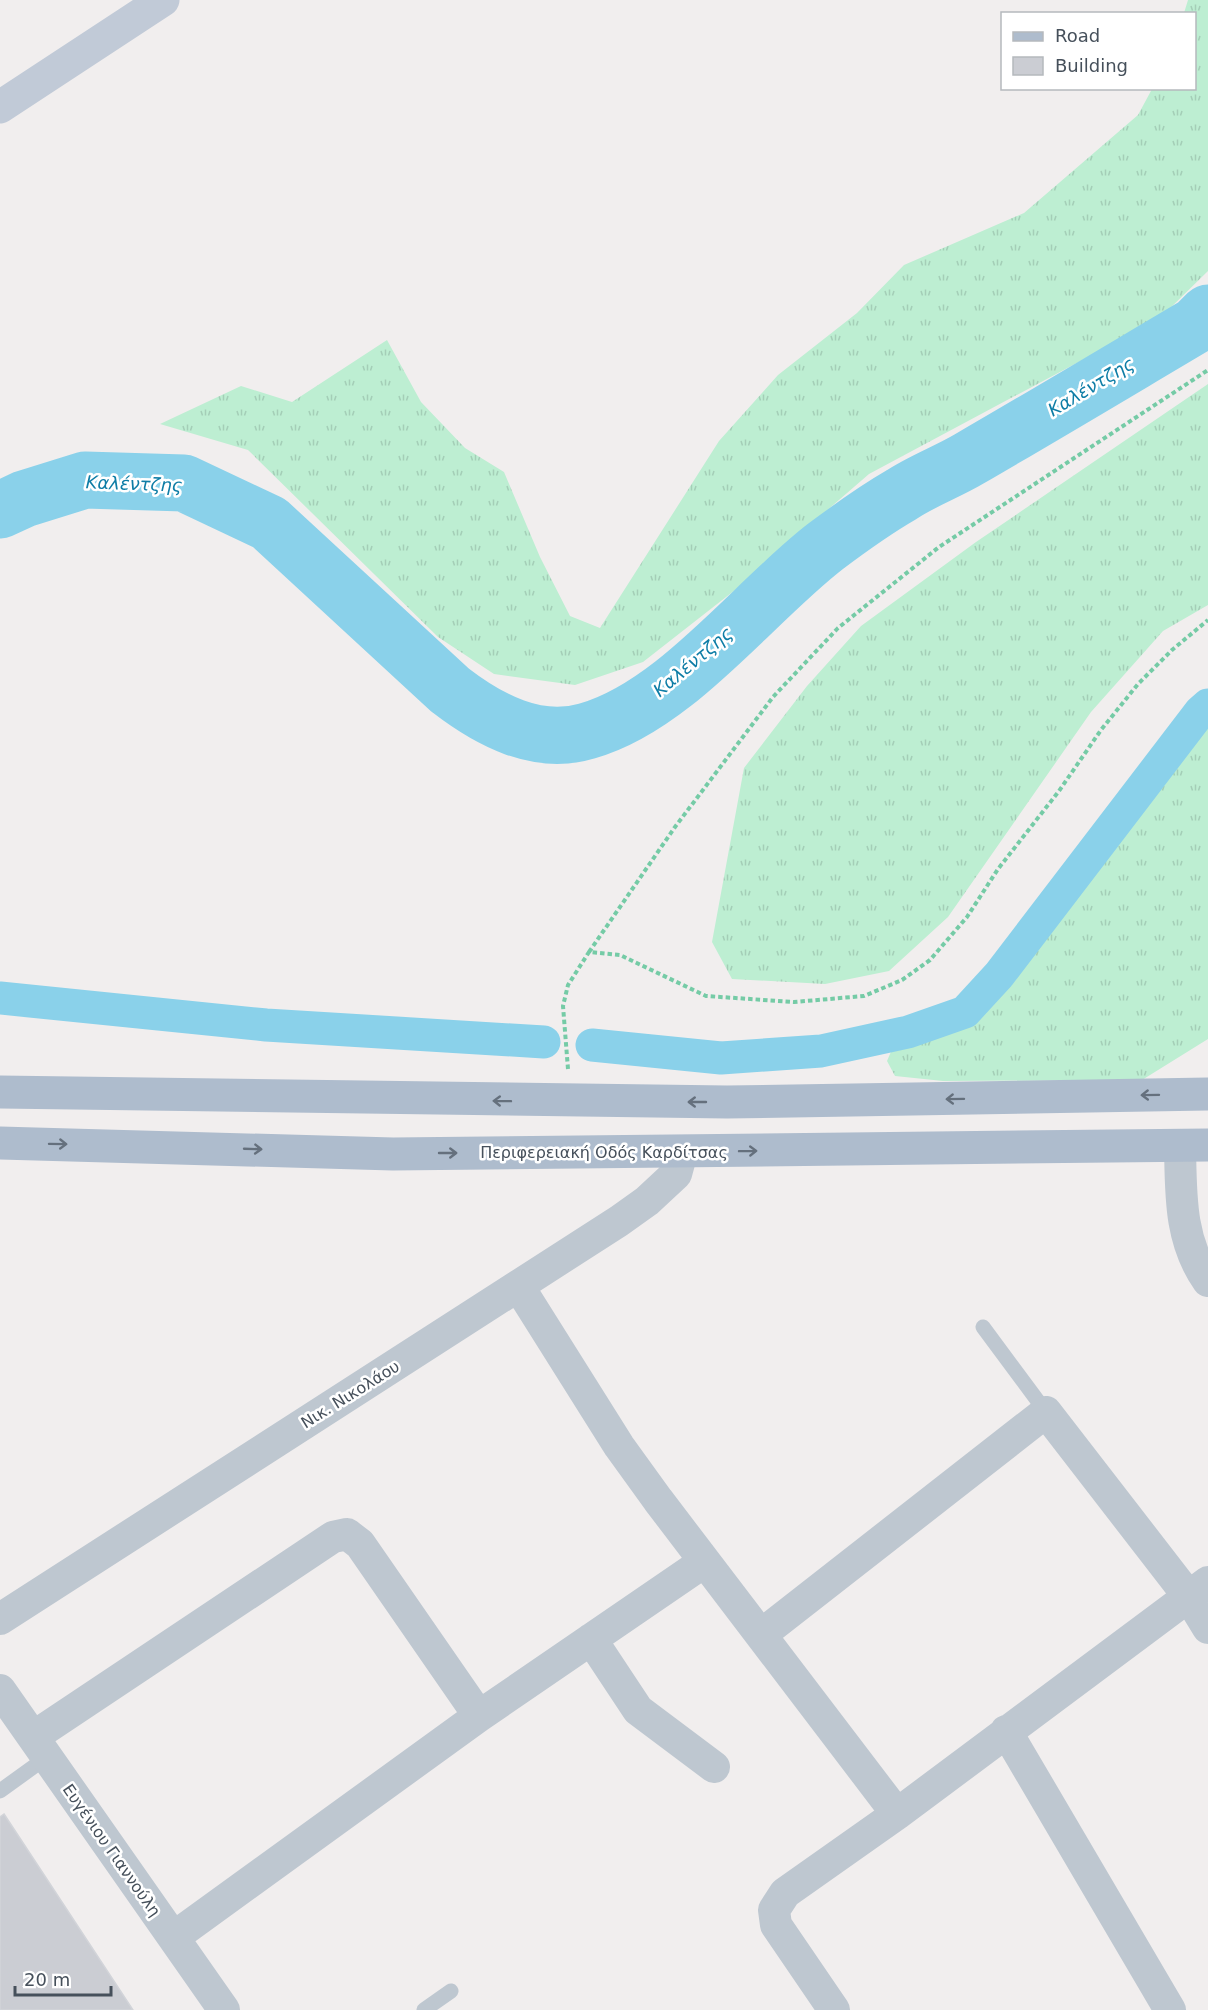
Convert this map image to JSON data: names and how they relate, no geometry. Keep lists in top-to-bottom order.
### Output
{
  "streets": {
    "main road": ["Περιφερειακή Οδός Καρδίτσας"],
    "street": ["Νικ. Νικολάου", "Ευγένιου Γιαννούλη"]
  },
  "crossings": [
    ["Περιφερειακή Οδός Καρδίτσας", "Νικ. Νικολάου"]
  ],
  "water": ["Καλέντζης"],
  "legend": ["Road", "Building"],
  "scale_bar": "20 m"
}
